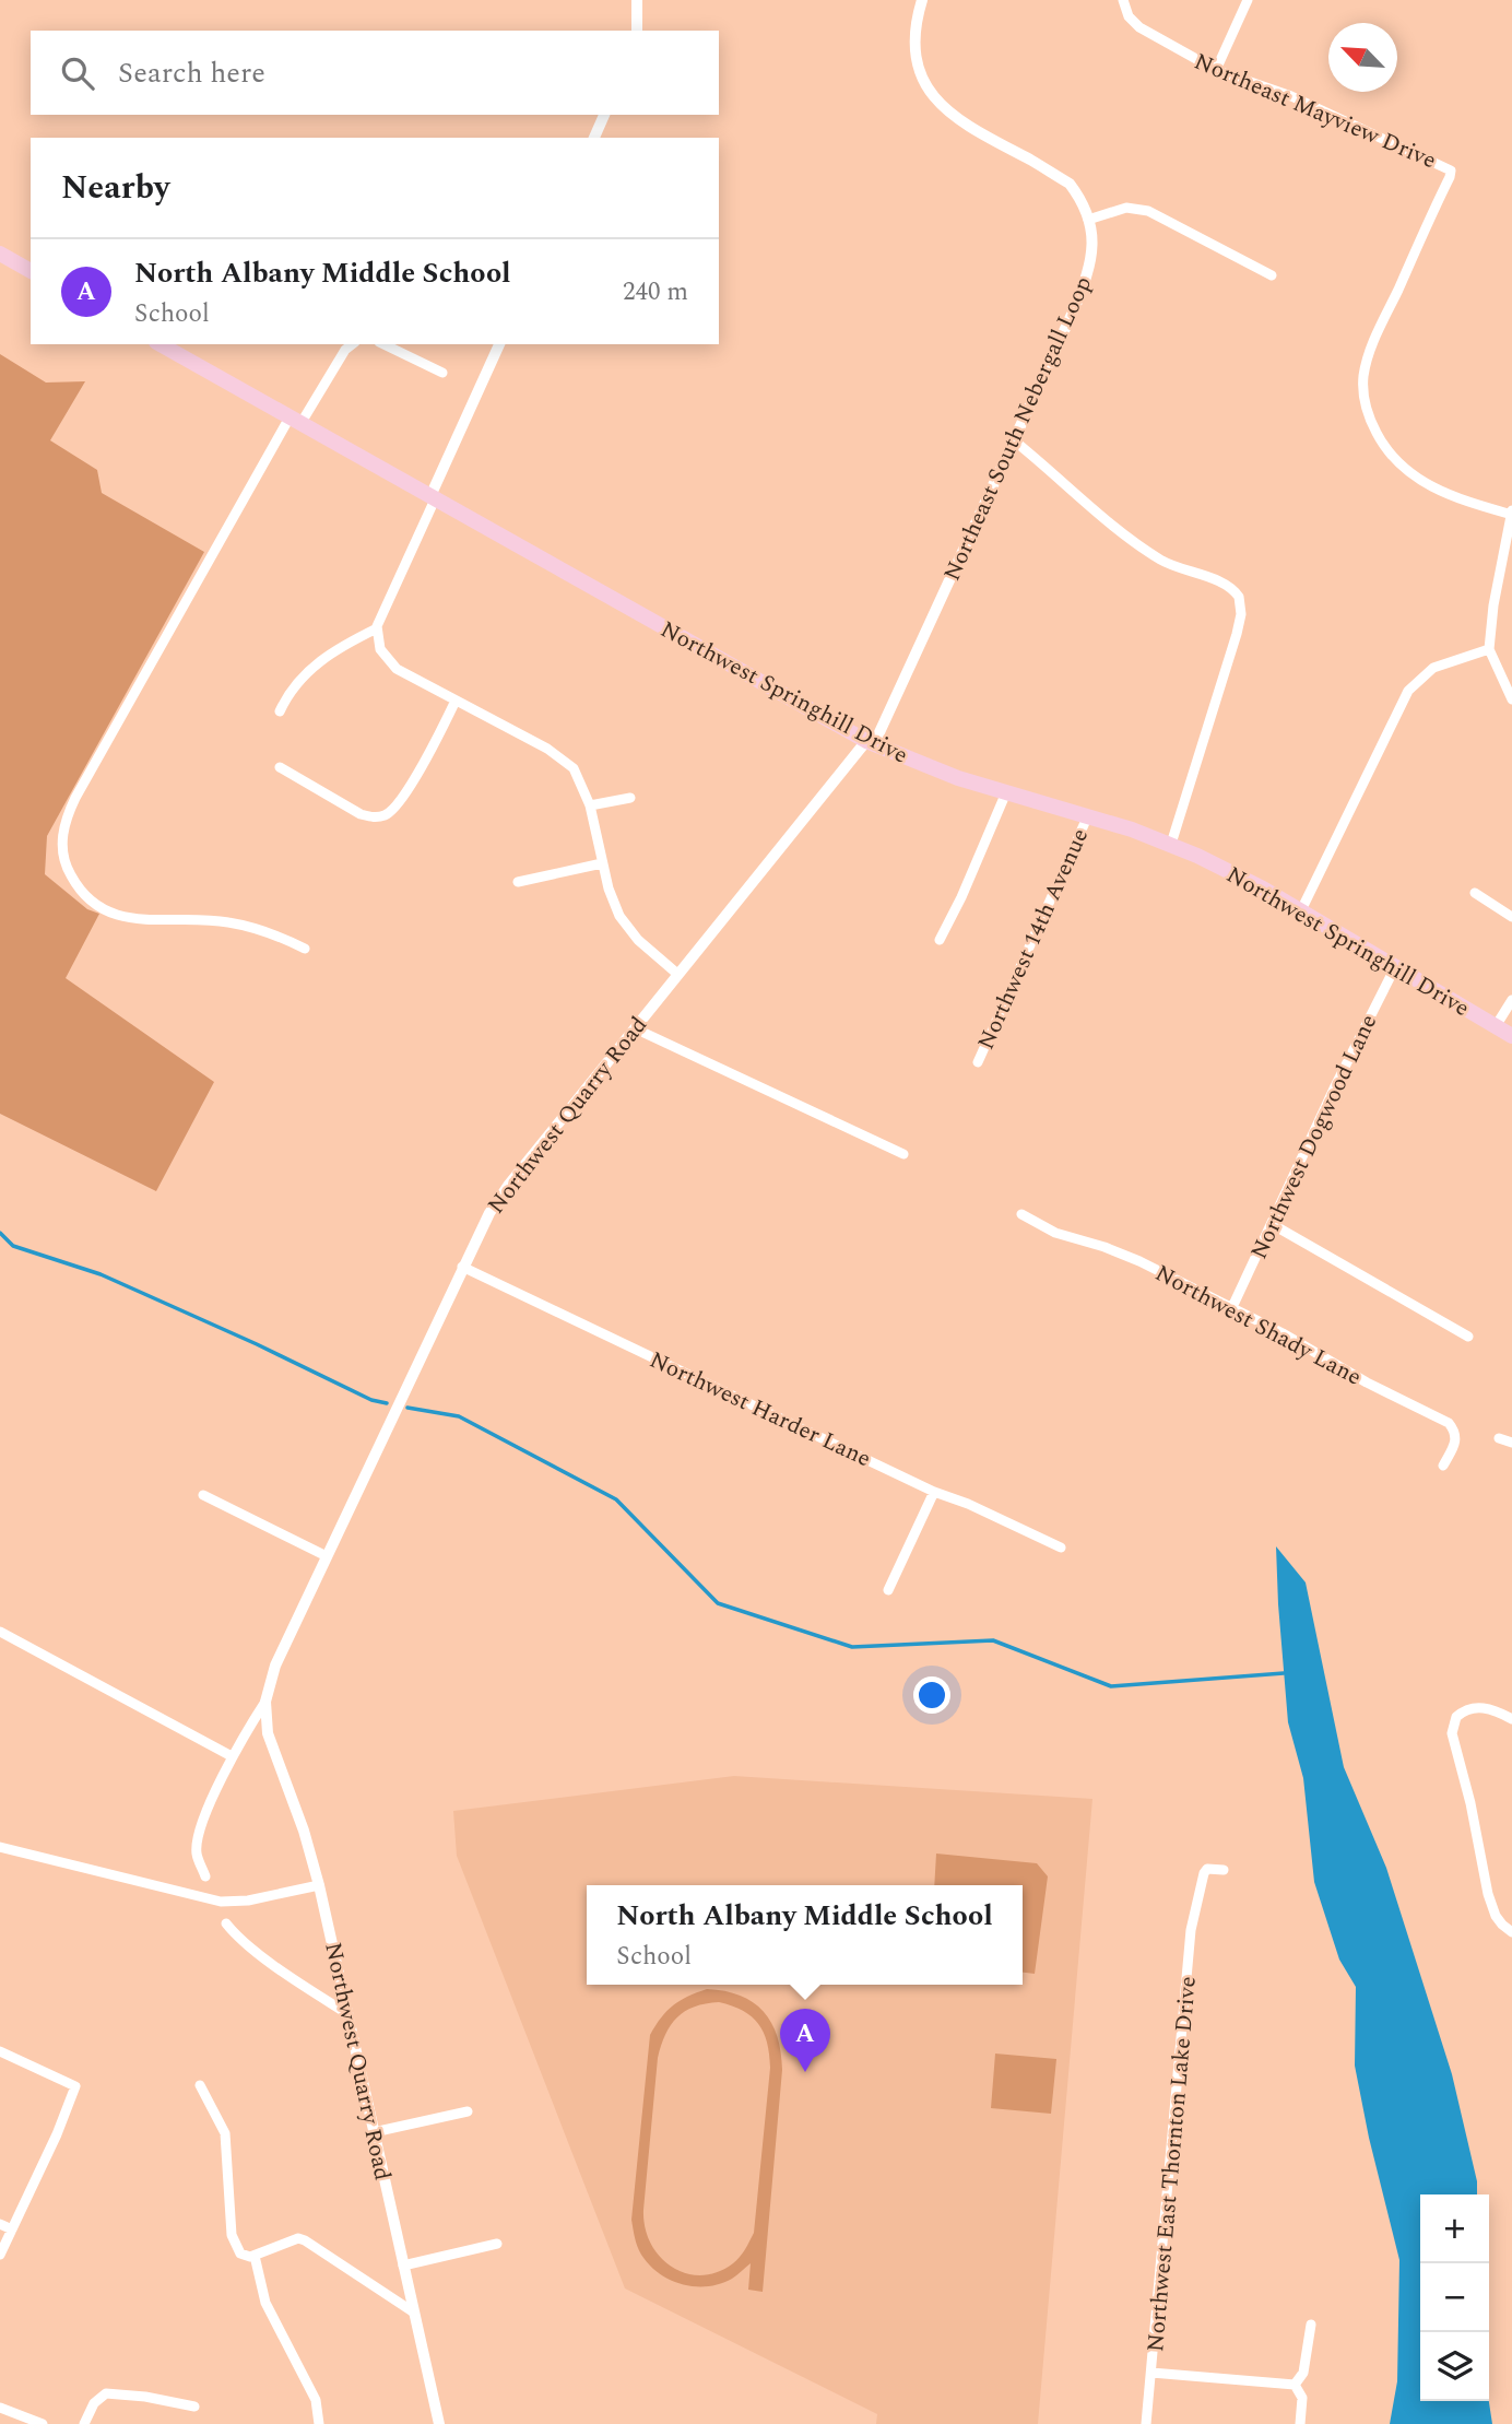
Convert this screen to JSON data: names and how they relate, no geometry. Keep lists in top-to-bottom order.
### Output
{
  "streets": {
    "main road": ["Northwest Springhill Drive"],
    "street": [
      "Northeast Mayview Drive",
      "Northeast South Nebergall Loop",
      "Northwest 14th Avenue",
      "Northwest Quarry Road",
      "Northwest Dogwood Lane",
      "Northwest Shady Lane",
      "Northwest Harder Lane",
      "Northwest East Thornton Lake Drive"
    ]
  },
  "crossings": [
    ["Northeast South Nebergall Loop", "Northwest Springhill Drive"],
    ["Northeast South Nebergall Loop", "Northwest Quarry Road"],
    ["Northwest Springhill Drive", "Northwest 14th Avenue"],
    ["Northwest Springhill Drive", "Northwest Quarry Road"],
    ["Northwest Springhill Drive", "Northwest Dogwood Lane"],
    ["Northwest Quarry Road", "Northwest Harder Lane"],
    ["Northwest Dogwood Lane", "Northwest Shady Lane"]
  ],
  "north": "top left",
  "page": {
    "search": "Search here",
    "heading": "Nearby",
    "list": [
      {
        "mark": "A",
        "name": "North Albany Middle School",
        "note": "School",
        "value": "240 m"
      }
    ],
    "popup": ["North Albany Middle School", "School"],
    "pins": "A",
    "map_buttons": ["+", "−"]
  }
}
